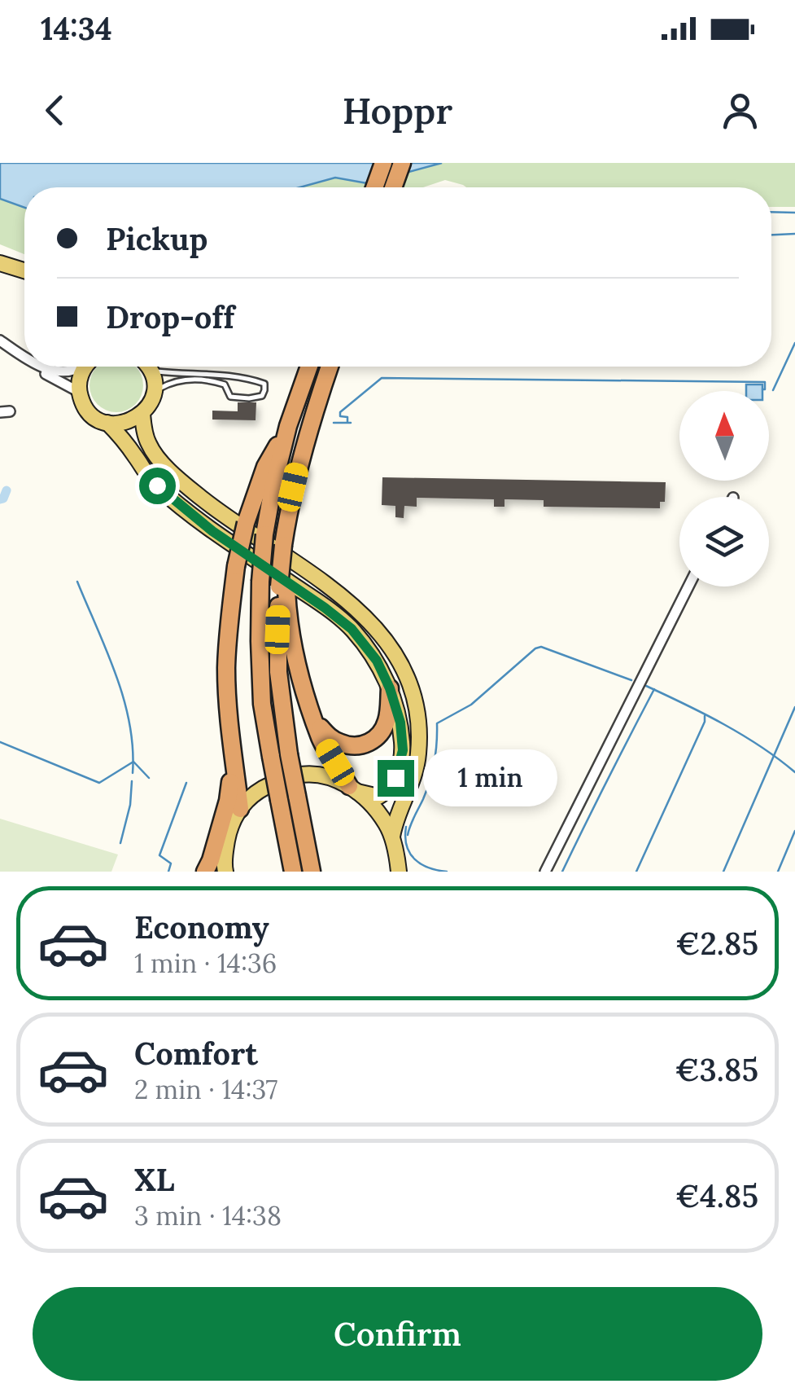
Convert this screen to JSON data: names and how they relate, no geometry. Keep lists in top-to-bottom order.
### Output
{
  "north": "top",
  "page": {
    "status": "14:34",
    "header": "Hoppr",
    "banner": ["Pickup", "Drop-off"],
    "bubble": "1 min",
    "list": [
      {
        "name": "Economy",
        "note": "1 min · 14:36",
        "value": "€2.85"
      },
      {
        "name": "Comfort",
        "note": "2 min · 14:37",
        "value": "€3.85"
      },
      {
        "name": "XL",
        "note": "3 min · 14:38",
        "value": "€4.85"
      }
    ],
    "buttons": "Confirm"
  }
}
